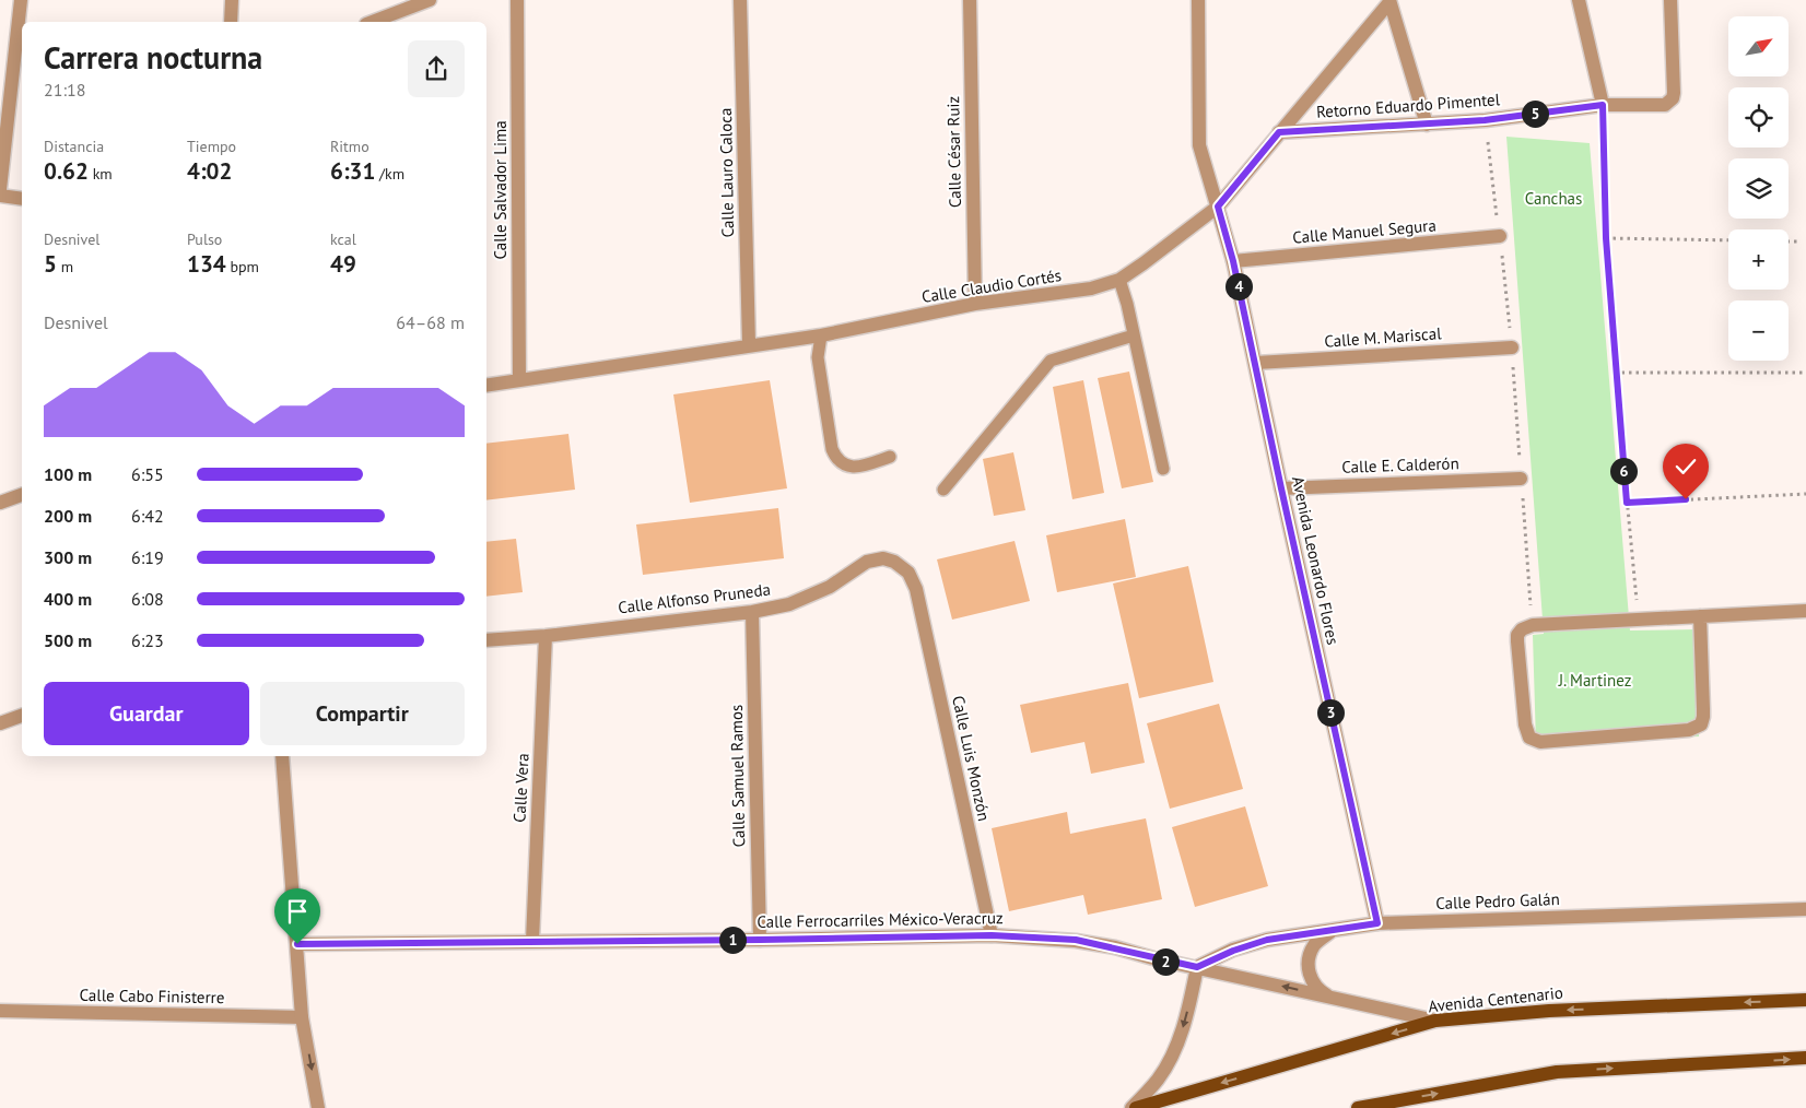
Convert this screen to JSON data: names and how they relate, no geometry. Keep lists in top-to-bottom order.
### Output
{
  "streets": {
    "main road": ["Avenida Centenario"],
    "street": [
      "Retorno Eduardo Pimentel",
      "Calle César Ruiz",
      "Calle Lauro Caloca",
      "Calle Salvador Lima",
      "Calle Manuel Segura",
      "Calle Claudio Cortés",
      "Calle M. Mariscal",
      "Calle E. Calderón",
      "Avenida Leonardo Flores",
      "Calle Alfonso Pruneda",
      "Calle Luis Monzón",
      "Calle Samuel Ramos",
      "Calle Vera",
      "Calle Pedro Galán",
      "Calle Ferrocarriles México-Veracruz",
      "Calle Cabo Finisterre"
    ]
  },
  "crossings": [
    ["Retorno Eduardo Pimentel", "Calle Claudio Cortés"],
    ["Calle César Ruiz", "Calle Claudio Cortés"],
    ["Calle Lauro Caloca", "Calle Claudio Cortés"],
    ["Calle Salvador Lima", "Calle Claudio Cortés"],
    ["Calle Manuel Segura", "Avenida Leonardo Flores"],
    ["Calle Claudio Cortés", "Avenida Leonardo Flores"],
    ["Calle M. Mariscal", "Avenida Leonardo Flores"],
    ["Calle E. Calderón", "Avenida Leonardo Flores"],
    ["Avenida Leonardo Flores", "Calle Pedro Galán"],
    ["Calle Alfonso Pruneda", "Calle Luis Monzón"],
    ["Calle Alfonso Pruneda", "Calle Samuel Ramos"],
    ["Calle Alfonso Pruneda", "Calle Vera"],
    ["Calle Luis Monzón", "Calle Ferrocarriles México-Veracruz"],
    ["Calle Samuel Ramos", "Calle Ferrocarriles México-Veracruz"],
    ["Calle Vera", "Calle Ferrocarriles México-Veracruz"],
    ["Calle Pedro Galán", "Calle Ferrocarriles México-Veracruz"],
    ["Calle Ferrocarriles México-Veracruz", "Avenida Centenario"]
  ],
  "parks": ["Canchas", "J. Martinez"],
  "north": "top right",
  "page": {
    "map_buttons": ["+", "−"],
    "heading": ["Carrera nocturna", "21:18"],
    "pins": [
      "5",
      "4",
      "6",
      "3",
      "1",
      "2"
    ],
    "stats": [
      ["Distancia", "0.62 km"],
      ["Tiempo", "4:02"],
      ["Ritmo", "6:31 /km"],
      ["Desnivel", "5 m"],
      ["Pulso", "134 bpm"],
      ["kcal", "49"]
    ],
    "chart": ["Desnivel", "64–68 m"],
    "list": [
      {
        "name": "100 m",
        "note": "6:55"
      },
      {
        "name": "200 m",
        "note": "6:42"
      },
      {
        "name": "300 m",
        "note": "6:19"
      },
      {
        "name": "400 m",
        "note": "6:08"
      },
      {
        "name": "500 m",
        "note": "6:23"
      }
    ],
    "buttons": ["Guardar", "Compartir"]
  }
}
